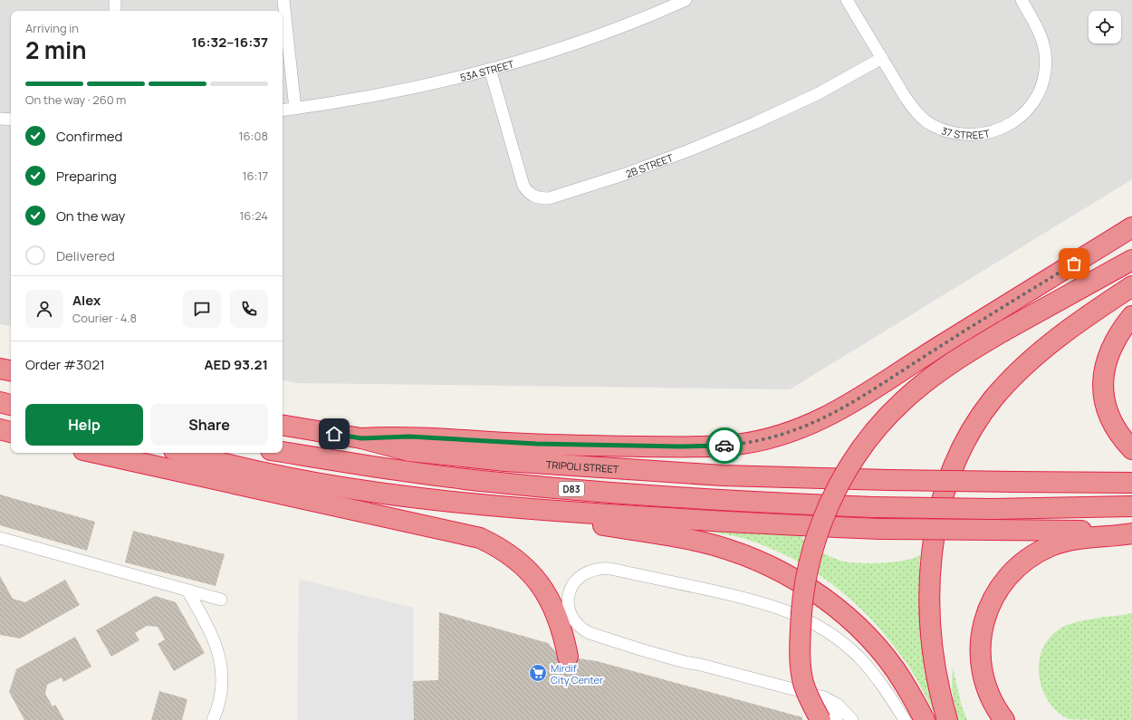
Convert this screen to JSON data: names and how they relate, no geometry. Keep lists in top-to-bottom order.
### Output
{
  "streets": {
    "highway": ["TRIPOLI STREET", "D83"],
    "street": ["53A STREET", "37 STREET", "2B STREET"]
  },
  "crossings": [
    ["53A STREET", "2B STREET"],
    ["37 STREET", "2B STREET"]
  ],
  "places": {
    "supermarket": ["Mirdif City Center"]
  },
  "page": {
    "heading": ["2 min", "Arriving in", "16:32–16:37"],
    "panel": [
      "Alex",
      "Courier · 4.8",
      "Order #3021",
      "AED 93.21"
    ],
    "bar": "On the way · 260 m",
    "list": [
      ["Confirmed", "16:08"],
      ["Preparing", "16:17"],
      ["On the way", "16:24"],
      "Delivered"
    ],
    "buttons": ["Help", "Share"]
  }
}
